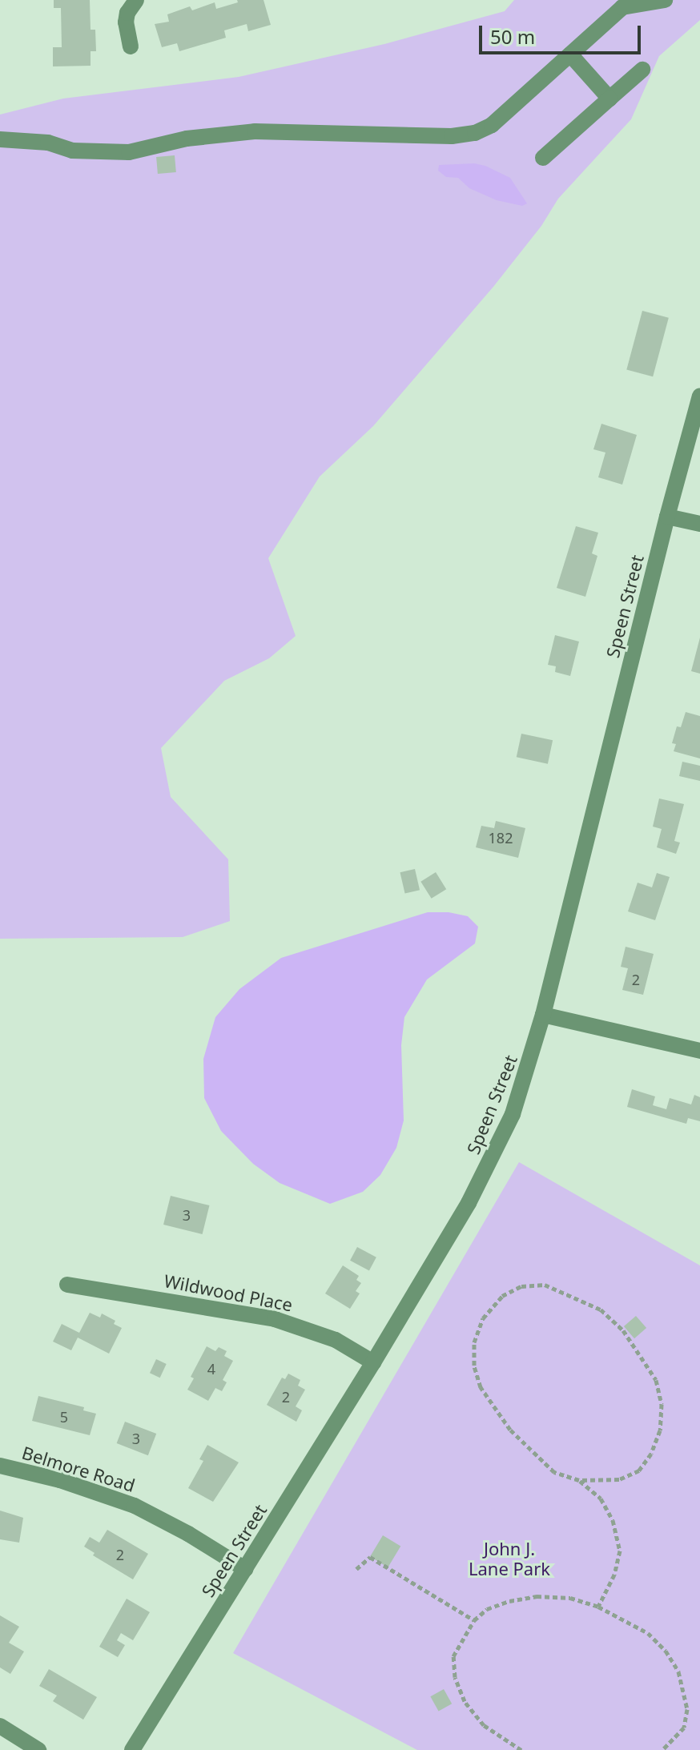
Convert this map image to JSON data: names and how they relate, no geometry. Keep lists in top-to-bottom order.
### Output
{
  "streets": {
    "street": ["Speen Street", "Wildwood Place", "Belmore Road"]
  },
  "crossings": [
    ["Speen Street", "Wildwood Place"],
    ["Speen Street", "Belmore Road"]
  ],
  "parks": ["John J. Lane Park"],
  "house_numbers": [
    "182",
    "2",
    "3",
    "4",
    "2",
    "5",
    "3",
    "2"
  ],
  "scale_bar": "50 m"
}
